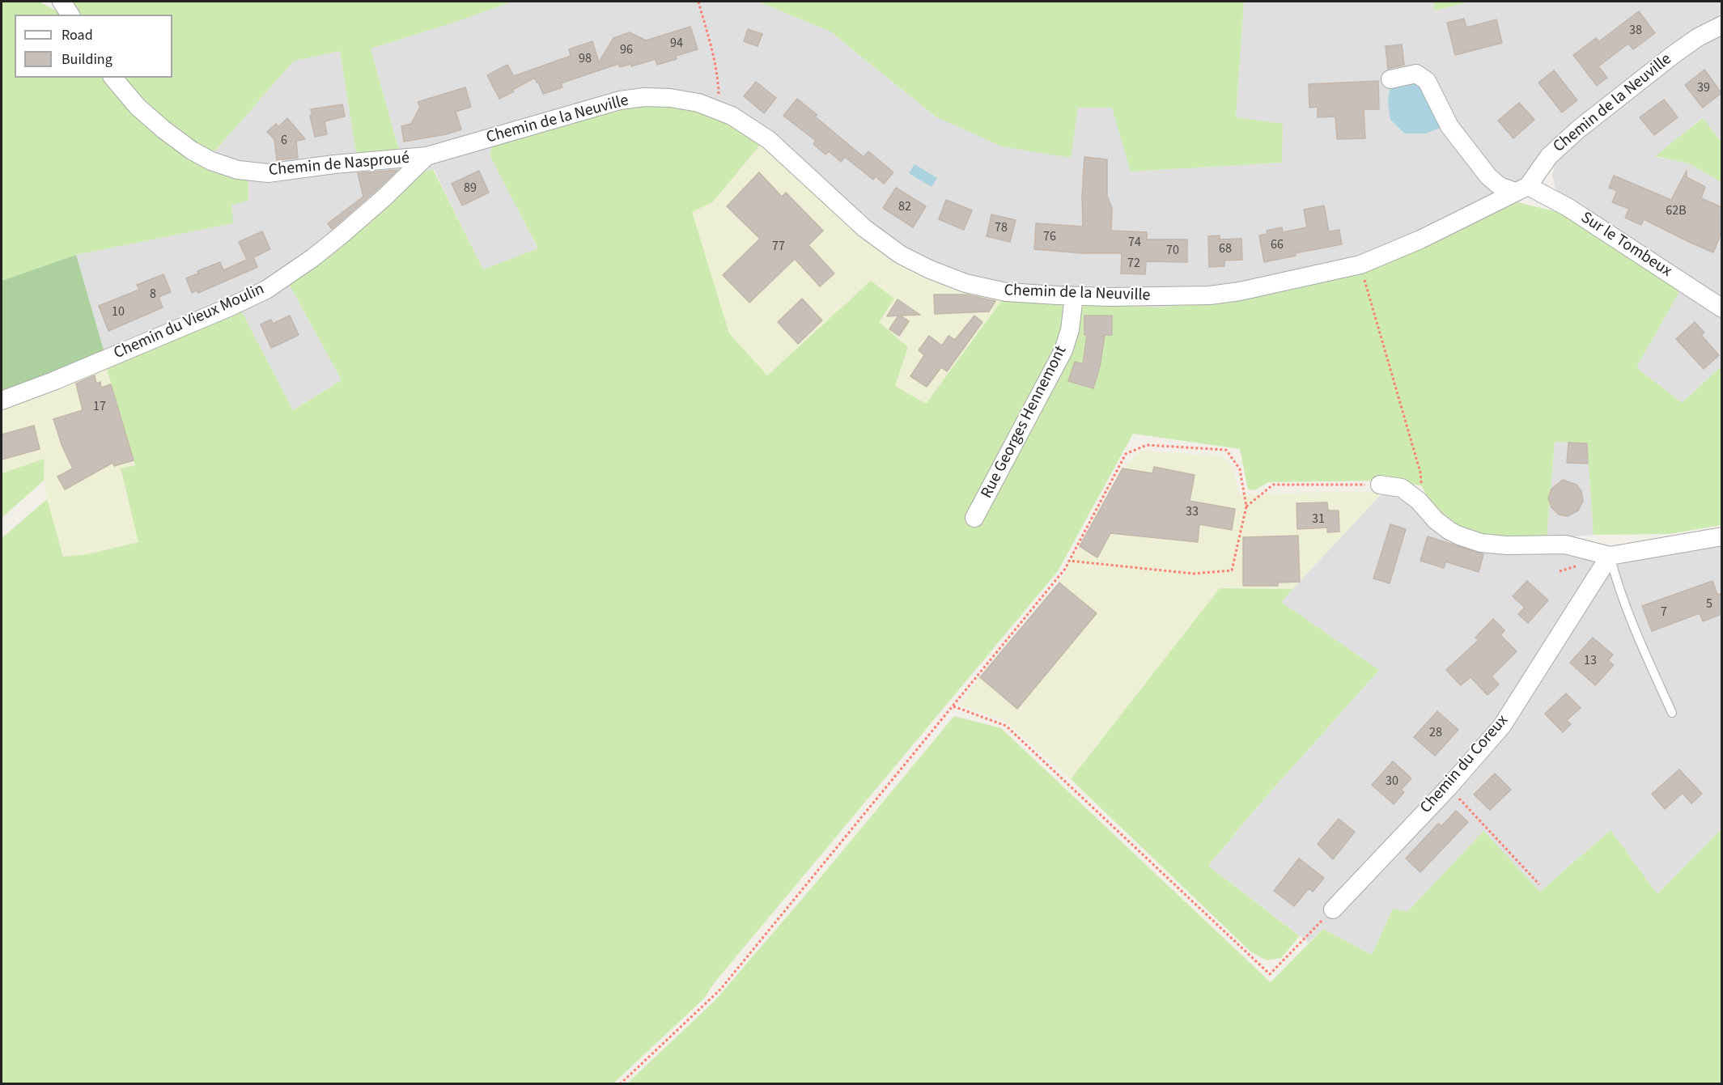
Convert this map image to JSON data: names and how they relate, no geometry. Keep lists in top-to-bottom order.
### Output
{
  "streets": {
    "street": [
      "Chemin de la Neuville",
      "Chemin de Nasproué",
      "Sur le Tombeux",
      "Chemin du Vieux Moulin",
      "Rue Georges Hennemont",
      "Chemin du Coreux"
    ]
  },
  "crossings": [
    ["Chemin de la Neuville", "Chemin de Nasproué"],
    ["Chemin de la Neuville", "Sur le Tombeux"],
    ["Chemin de la Neuville", "Chemin du Vieux Moulin"],
    ["Chemin de la Neuville", "Rue Georges Hennemont"],
    ["Chemin de Nasproué", "Chemin du Vieux Moulin"]
  ],
  "house_numbers": [
    "38",
    "94",
    "96",
    "98",
    "39",
    "6",
    "89",
    "82",
    "62B",
    "78",
    "76",
    "74",
    "66",
    "77",
    "68",
    "70",
    "72",
    "8",
    "10",
    "17",
    "33",
    "31",
    "5",
    "7",
    "13",
    "28",
    "30"
  ],
  "legend": ["Road", "Building"]
}
